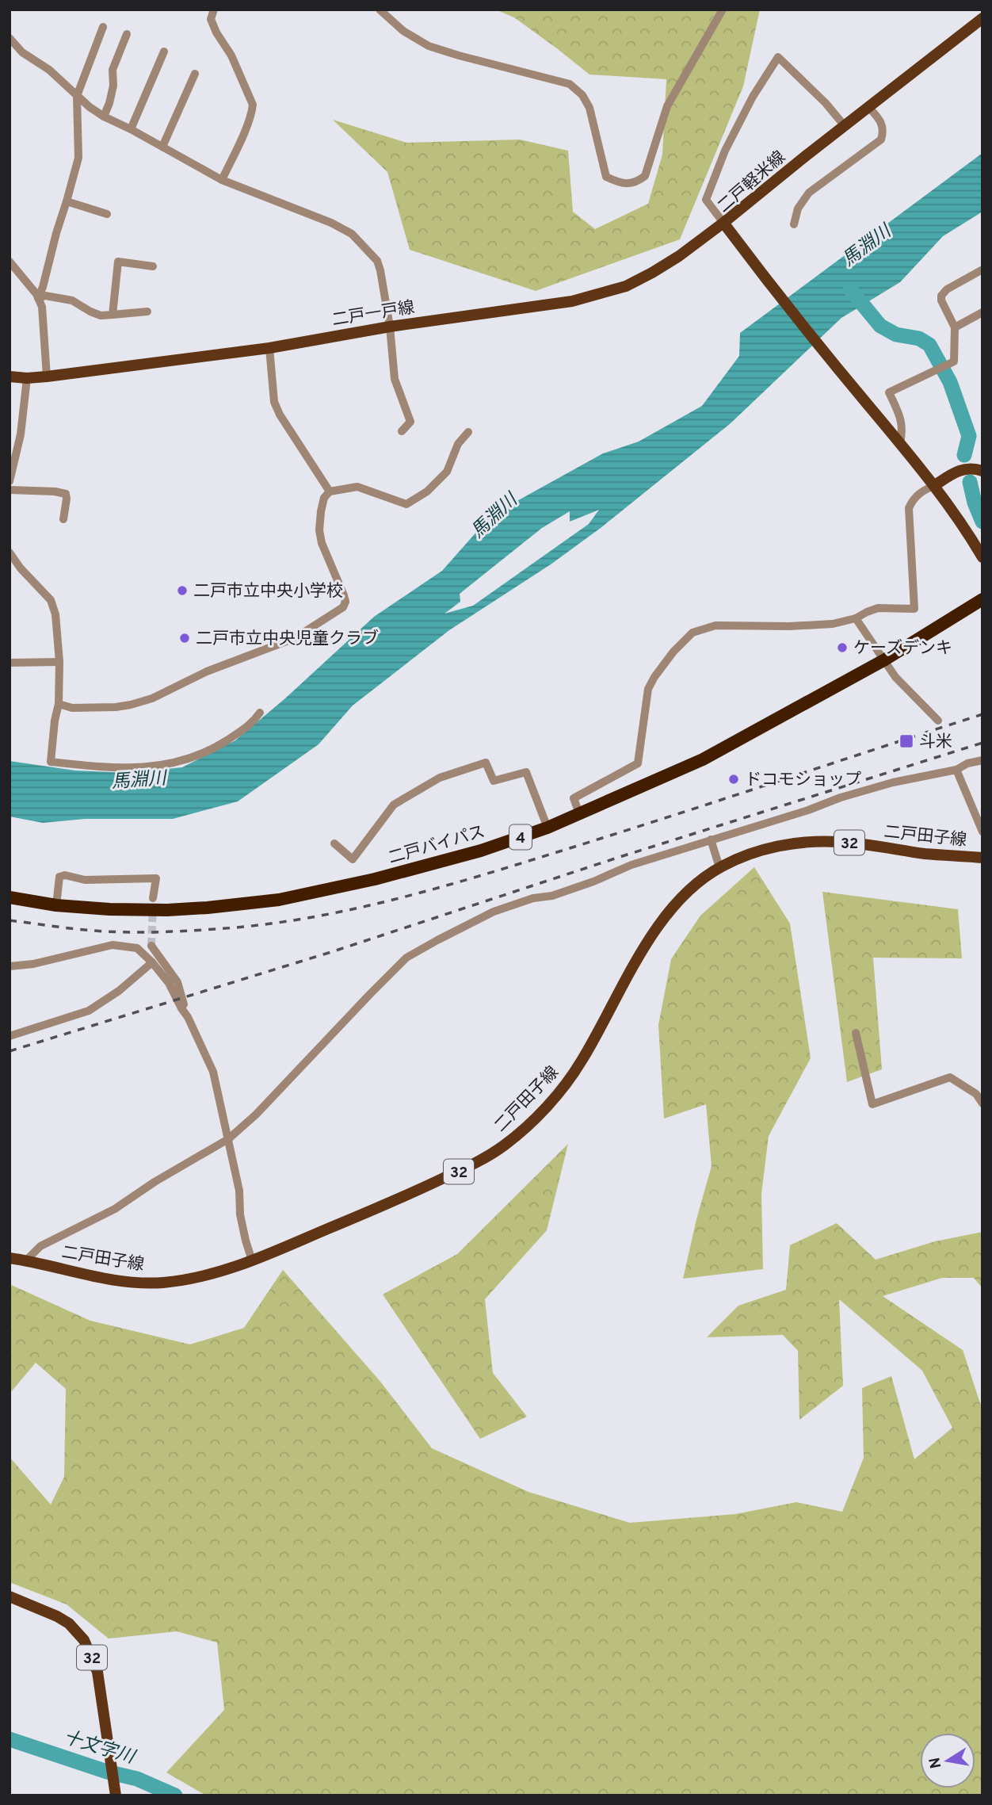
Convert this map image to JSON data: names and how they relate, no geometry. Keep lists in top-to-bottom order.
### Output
{
  "streets": {
    "highway": ["4", "二戸バイパス"],
    "main road": [
      "二戸軽米線",
      "二戸一戸線",
      "二戸田子線",
      "32"
    ]
  },
  "crossings": [
    ["二戸軽米線", "二戸一戸線"]
  ],
  "water": ["馬淵川", "十文字川"],
  "places": {
    "other": [
      "二戸市立中央小学校",
      "二戸市立中央児童クラブ",
      "ケーズデンキ",
      "ドコモショップ"
    ],
    "transit": ["斗米"]
  },
  "north": "left"
}
